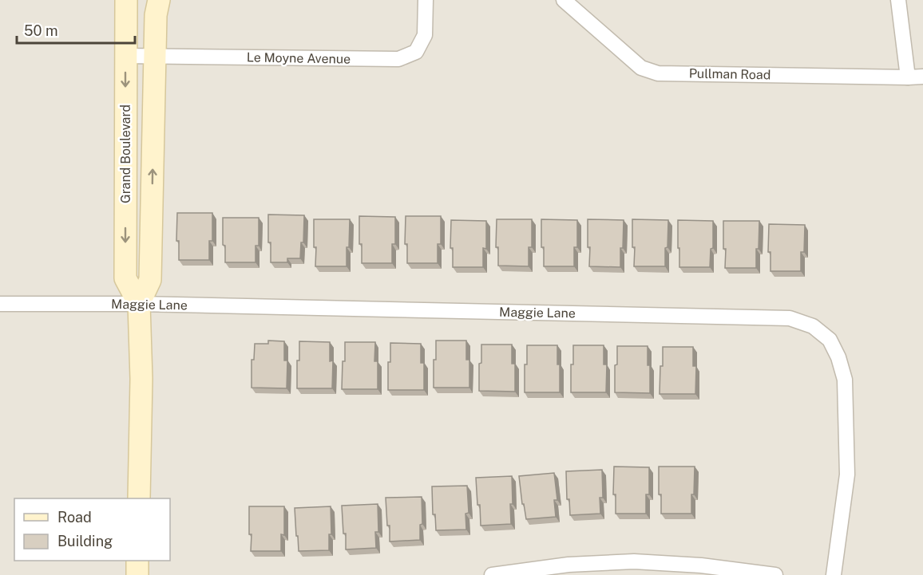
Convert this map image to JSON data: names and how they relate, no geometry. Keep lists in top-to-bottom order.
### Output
{
  "streets": {
    "street": [
      "Le Moyne Avenue",
      "Pullman Road",
      "Grand Boulevard",
      "Maggie Lane"
    ]
  },
  "crossings": [
    ["Le Moyne Avenue", "Grand Boulevard"],
    ["Grand Boulevard", "Maggie Lane"]
  ],
  "legend": ["Road", "Building"],
  "scale_bar": "50 m"
}
